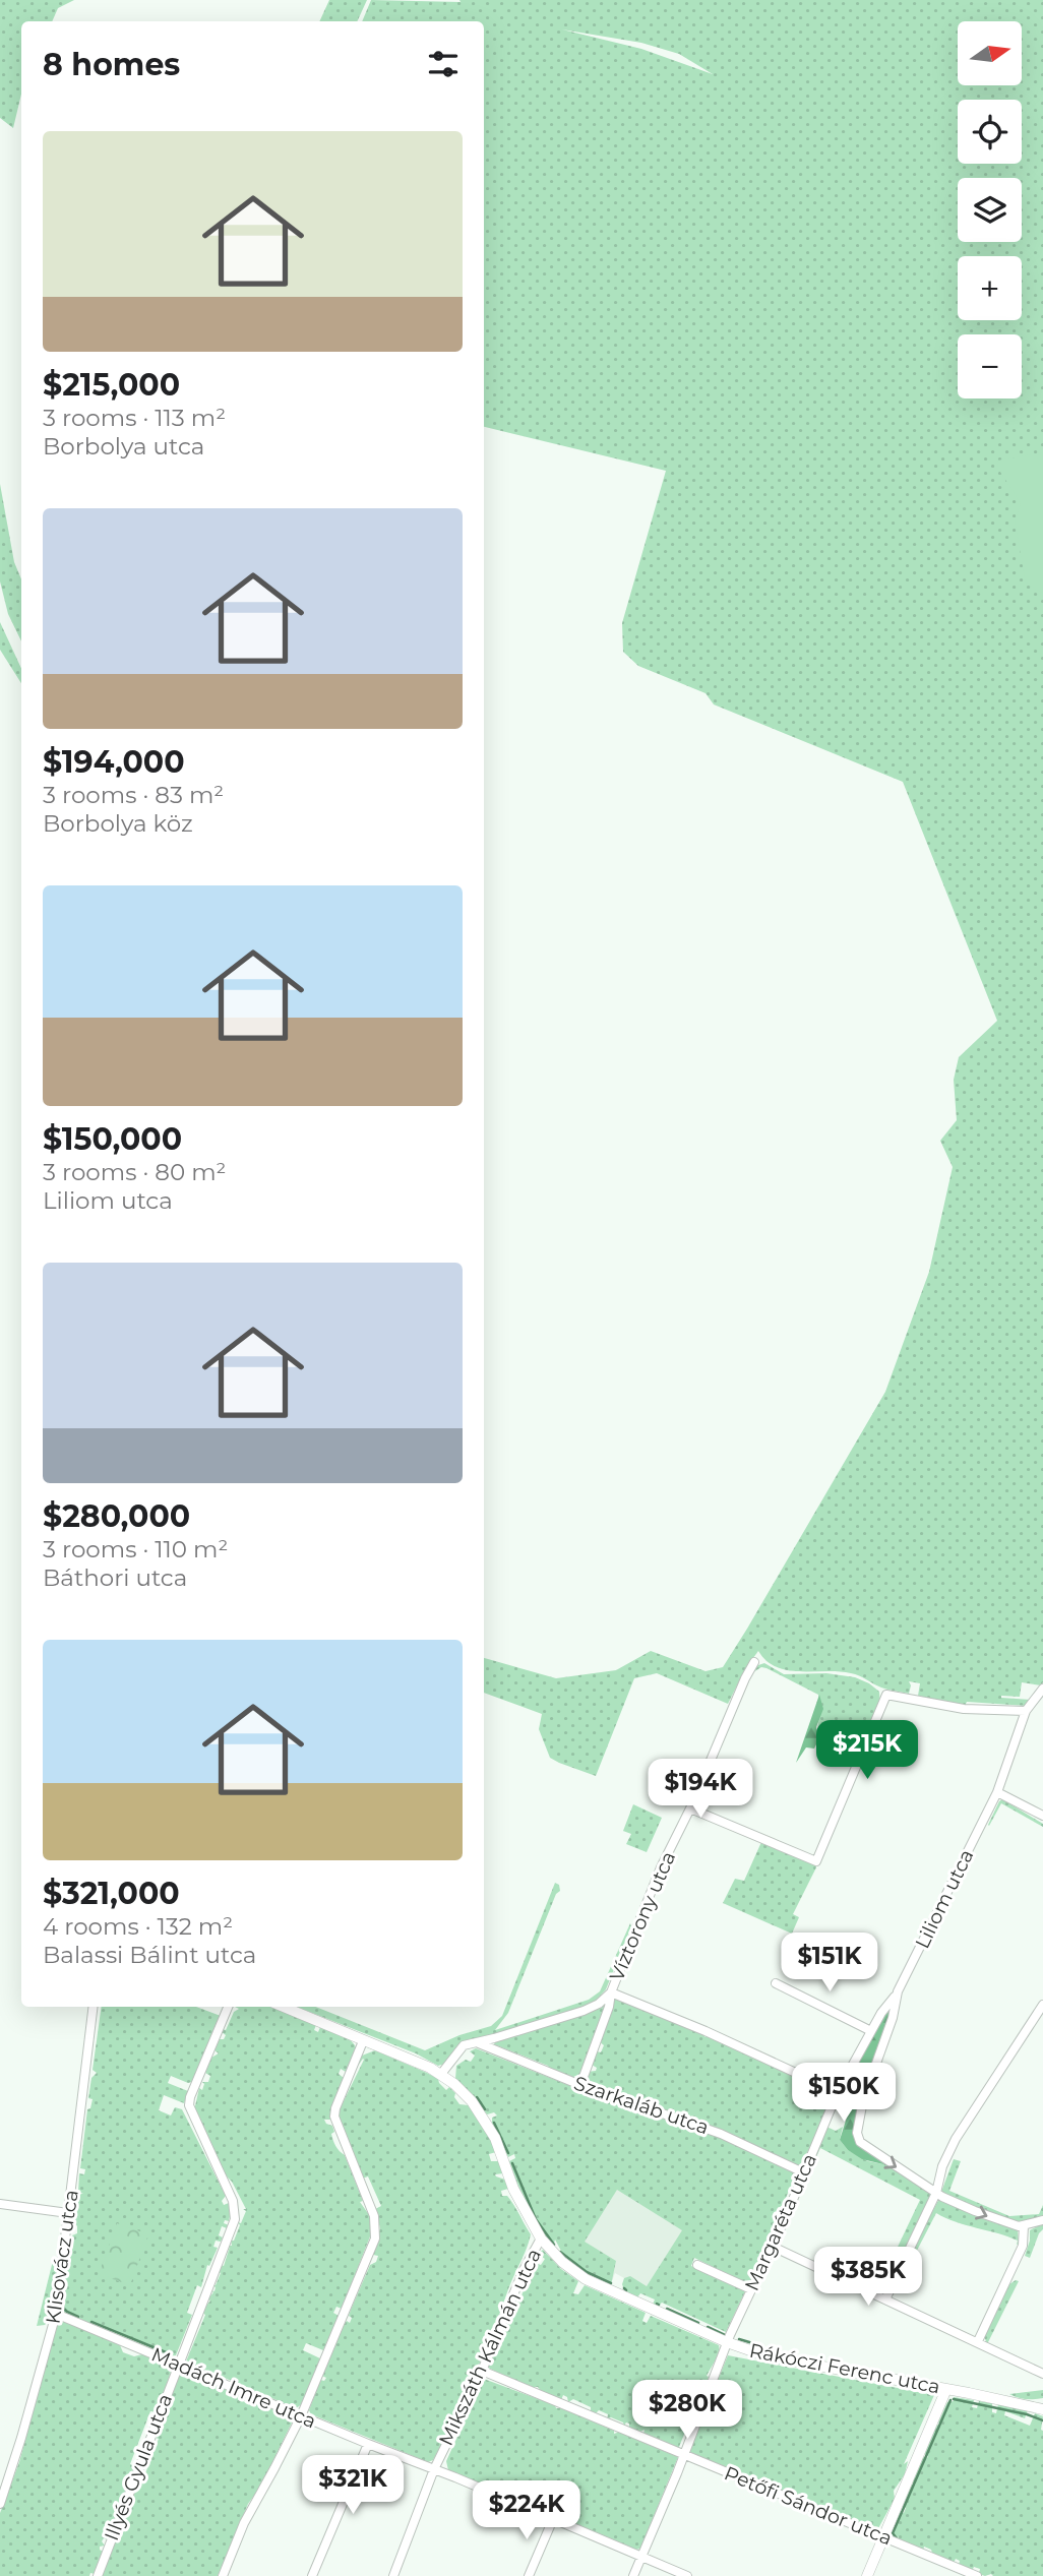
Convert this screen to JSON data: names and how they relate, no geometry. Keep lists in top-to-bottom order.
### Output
{
  "streets": {
    "street": [
      "Liliom utca",
      "Víztorony utca",
      "Szarkaláb utca",
      "Margaréta utca",
      "Klisovácz utca",
      "Mikszáth Kálmán utca",
      "Rákóczi Ferenc utca",
      "Madách Imre utca",
      "Illyés Gyula utca",
      "Petőfi Sándor utca"
    ]
  },
  "crossings": [
    ["Liliom utca", "Margaréta utca"],
    ["Víztorony utca", "Szarkaláb utca"],
    ["Víztorony utca", "Rákóczi Ferenc utca"],
    ["Szarkaláb utca", "Margaréta utca"],
    ["Margaréta utca", "Rákóczi Ferenc utca"],
    ["Margaréta utca", "Madách Imre utca"],
    ["Margaréta utca", "Petőfi Sándor utca"],
    ["Klisovácz utca", "Madách Imre utca"],
    ["Mikszáth Kálmán utca", "Rákóczi Ferenc utca"],
    ["Mikszáth Kálmán utca", "Madách Imre utca"],
    ["Mikszáth Kálmán utca", "Petőfi Sándor utca"],
    ["Madách Imre utca", "Illyés Gyula utca"]
  ],
  "north": "right",
  "page": {
    "map_buttons": ["+", "−"],
    "heading": "8 homes",
    "list": [
      {
        "name": "$215,000",
        "note": "3 rooms · 113 m² · Borbolya utca"
      },
      {
        "name": "$194,000",
        "note": "3 rooms · 83 m² · Borbolya köz"
      },
      {
        "name": "$150,000",
        "note": "3 rooms · 80 m² · Liliom utca"
      },
      {
        "name": "$280,000",
        "note": "3 rooms · 110 m² · Báthori utca"
      },
      {
        "name": "$321,000",
        "note": "4 rooms · 132 m² · Balassi Bálint utca"
      }
    ],
    "price": [
      "$215K",
      "$194K",
      "$151K",
      "$150K",
      "$385K",
      "$280K",
      "$321K",
      "$224K"
    ]
  }
}
